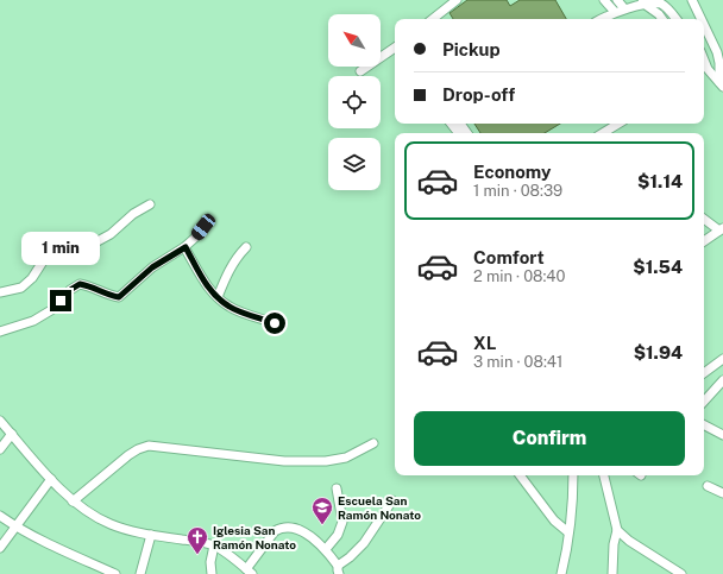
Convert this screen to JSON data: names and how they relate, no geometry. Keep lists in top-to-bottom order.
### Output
{
  "places": {
    "school or university": ["Escuela San Ramón Nonato"],
    "church": ["Iglesia San Ramón Nonato"]
  },
  "north": "top left",
  "page": {
    "banner": ["Pickup", "Drop-off"],
    "list": [
      {
        "name": "Economy",
        "note": "1 min · 08:39",
        "value": "$1.14"
      },
      {
        "name": "Comfort",
        "note": "2 min · 08:40",
        "value": "$1.54"
      },
      {
        "name": "XL",
        "note": "3 min · 08:41",
        "value": "$1.94"
      }
    ],
    "bubble": "1 min",
    "buttons": "Confirm"
  }
}
